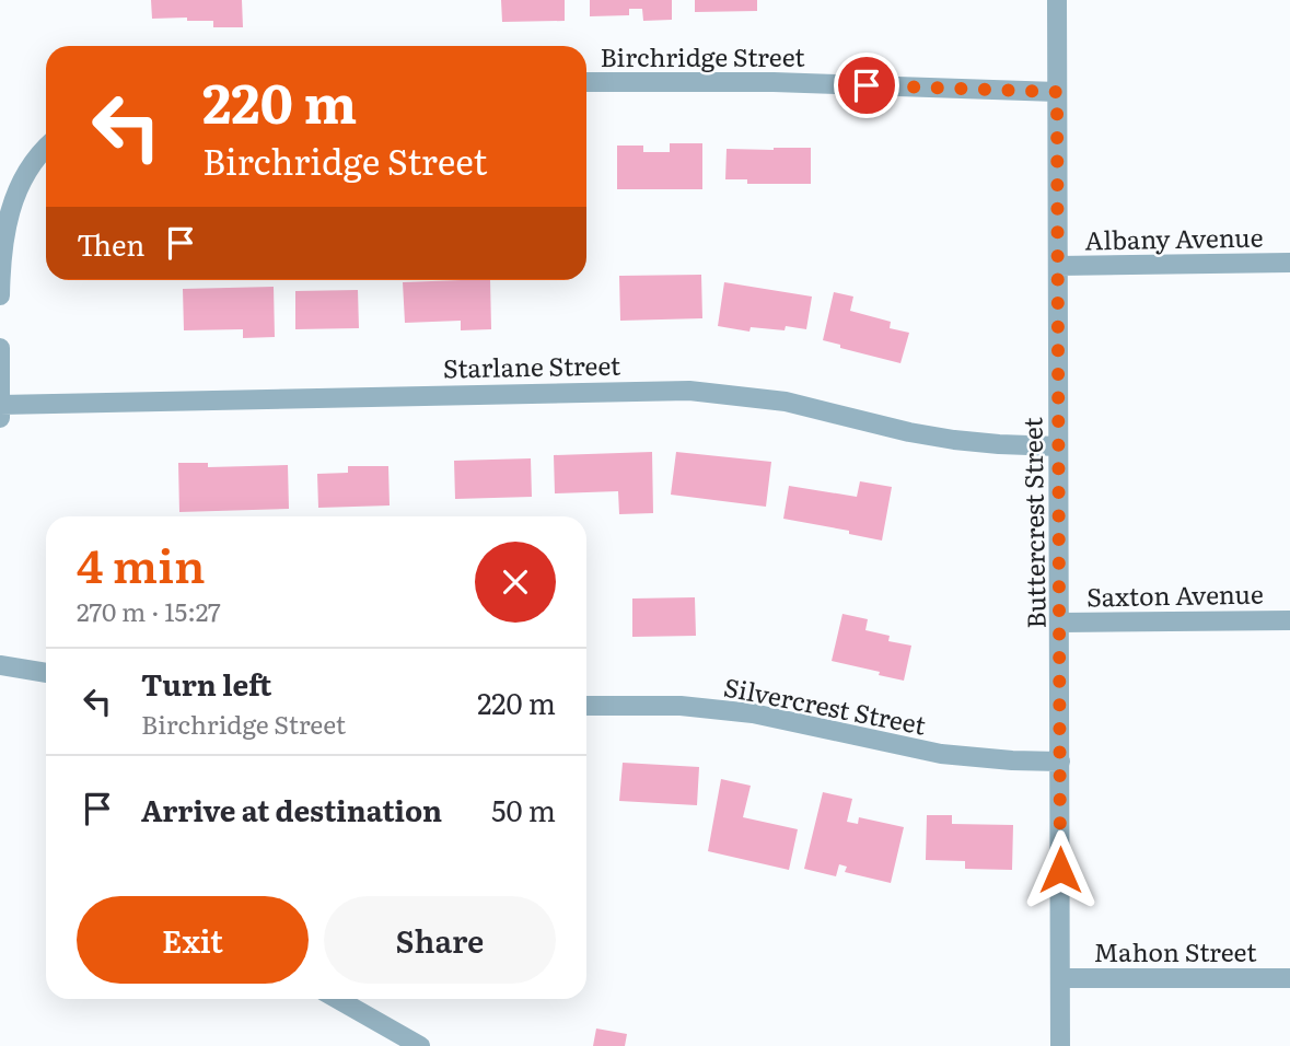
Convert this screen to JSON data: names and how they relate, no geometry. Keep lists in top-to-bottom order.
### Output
{
  "streets": {
    "street": [
      "Birchridge Street",
      "Albany Avenue",
      "Starlane Street",
      "Buttercrest Street",
      "Saxton Avenue",
      "Silvercrest Street",
      "Mahon Street"
    ]
  },
  "crossings": [
    ["Birchridge Street", "Buttercrest Street"],
    ["Albany Avenue", "Buttercrest Street"],
    ["Starlane Street", "Buttercrest Street"],
    ["Buttercrest Street", "Saxton Avenue"],
    ["Buttercrest Street", "Silvercrest Street"],
    ["Buttercrest Street", "Mahon Street"]
  ],
  "page": {
    "turn": ["220 m", "Birchridge Street"],
    "then": "Then",
    "heading": ["4 min", "270 m · 15:27"],
    "list": [
      {
        "name": "Turn left",
        "note": "Birchridge Street",
        "value": "220 m"
      },
      {
        "name": "Arrive at destination",
        "value": "50 m"
      }
    ],
    "buttons": ["Exit", "Share"]
  }
}
